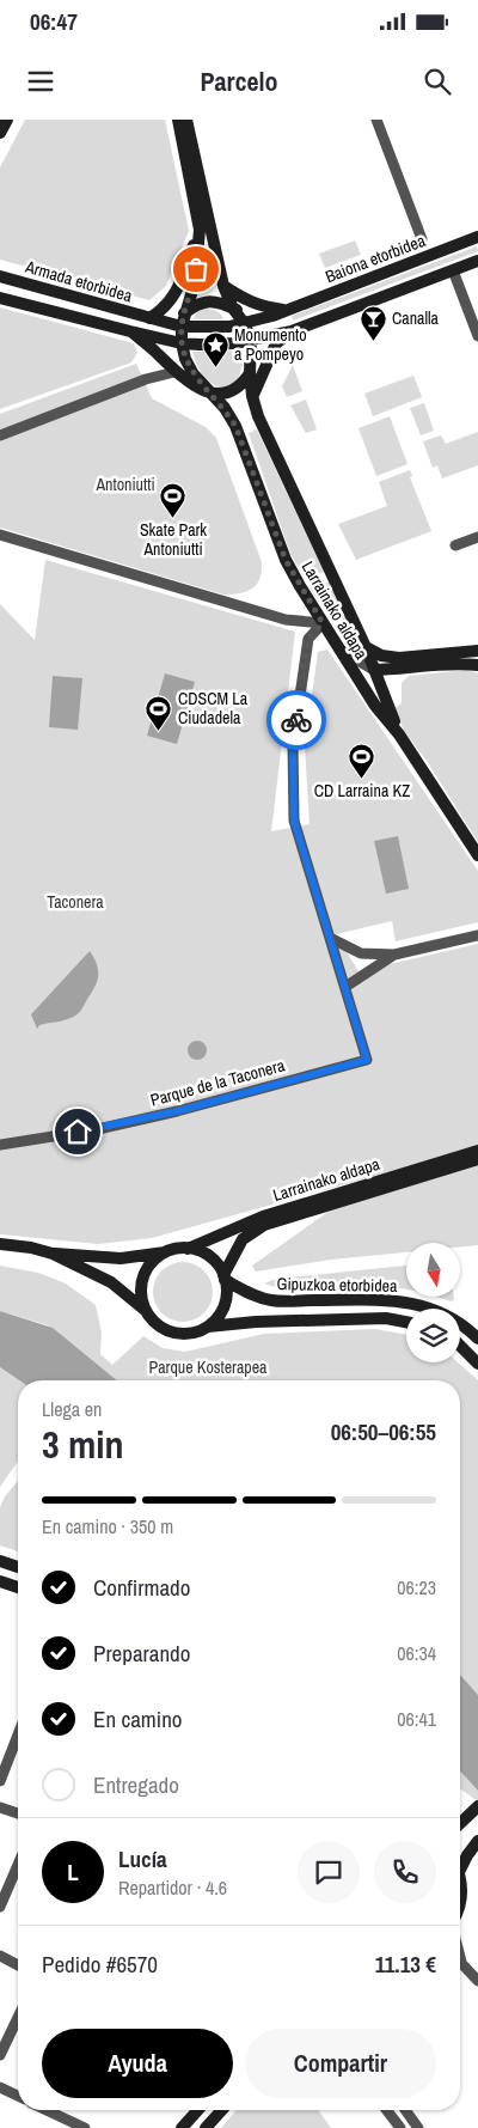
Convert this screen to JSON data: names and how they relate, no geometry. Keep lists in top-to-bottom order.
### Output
{
  "streets": {
    "street": [
      "Baiona etorbidea",
      "Armada etorbidea",
      "Larrainako aldapa",
      "Parque de la Taconera",
      "Gipuzkoa etorbidea"
    ]
  },
  "crossings": [
    ["Baiona etorbidea", "Armada etorbidea"],
    ["Armada etorbidea", "Larrainako aldapa"],
    ["Larrainako aldapa", "Parque de la Taconera"],
    ["Larrainako aldapa", "Gipuzkoa etorbidea"]
  ],
  "parks": ["Antoniutti", "Taconera", "Parque Kosterapea"],
  "places": {
    "bar": ["Canalla"],
    "place": ["Monumento a Pompeyo"],
    "sports": ["Skate Park Antoniutti", "CDSCM La Ciudadela", "CD Larraina KZ"]
  },
  "north": "bottom",
  "page": {
    "status": "06:47",
    "header": "Parcelo",
    "heading": ["3 min", "Llega en", "06:50–06:55"],
    "panel": [
      "Lucía",
      "Repartidor · 4.6",
      "Pedido #6570",
      "11.13 €"
    ],
    "bar": "En camino · 350 m",
    "list": [
      ["Confirmado", "06:23"],
      ["Preparando", "06:34"],
      ["En camino", "06:41"],
      "Entregado"
    ],
    "round": "L",
    "buttons": ["Ayuda", "Compartir"]
  }
}
